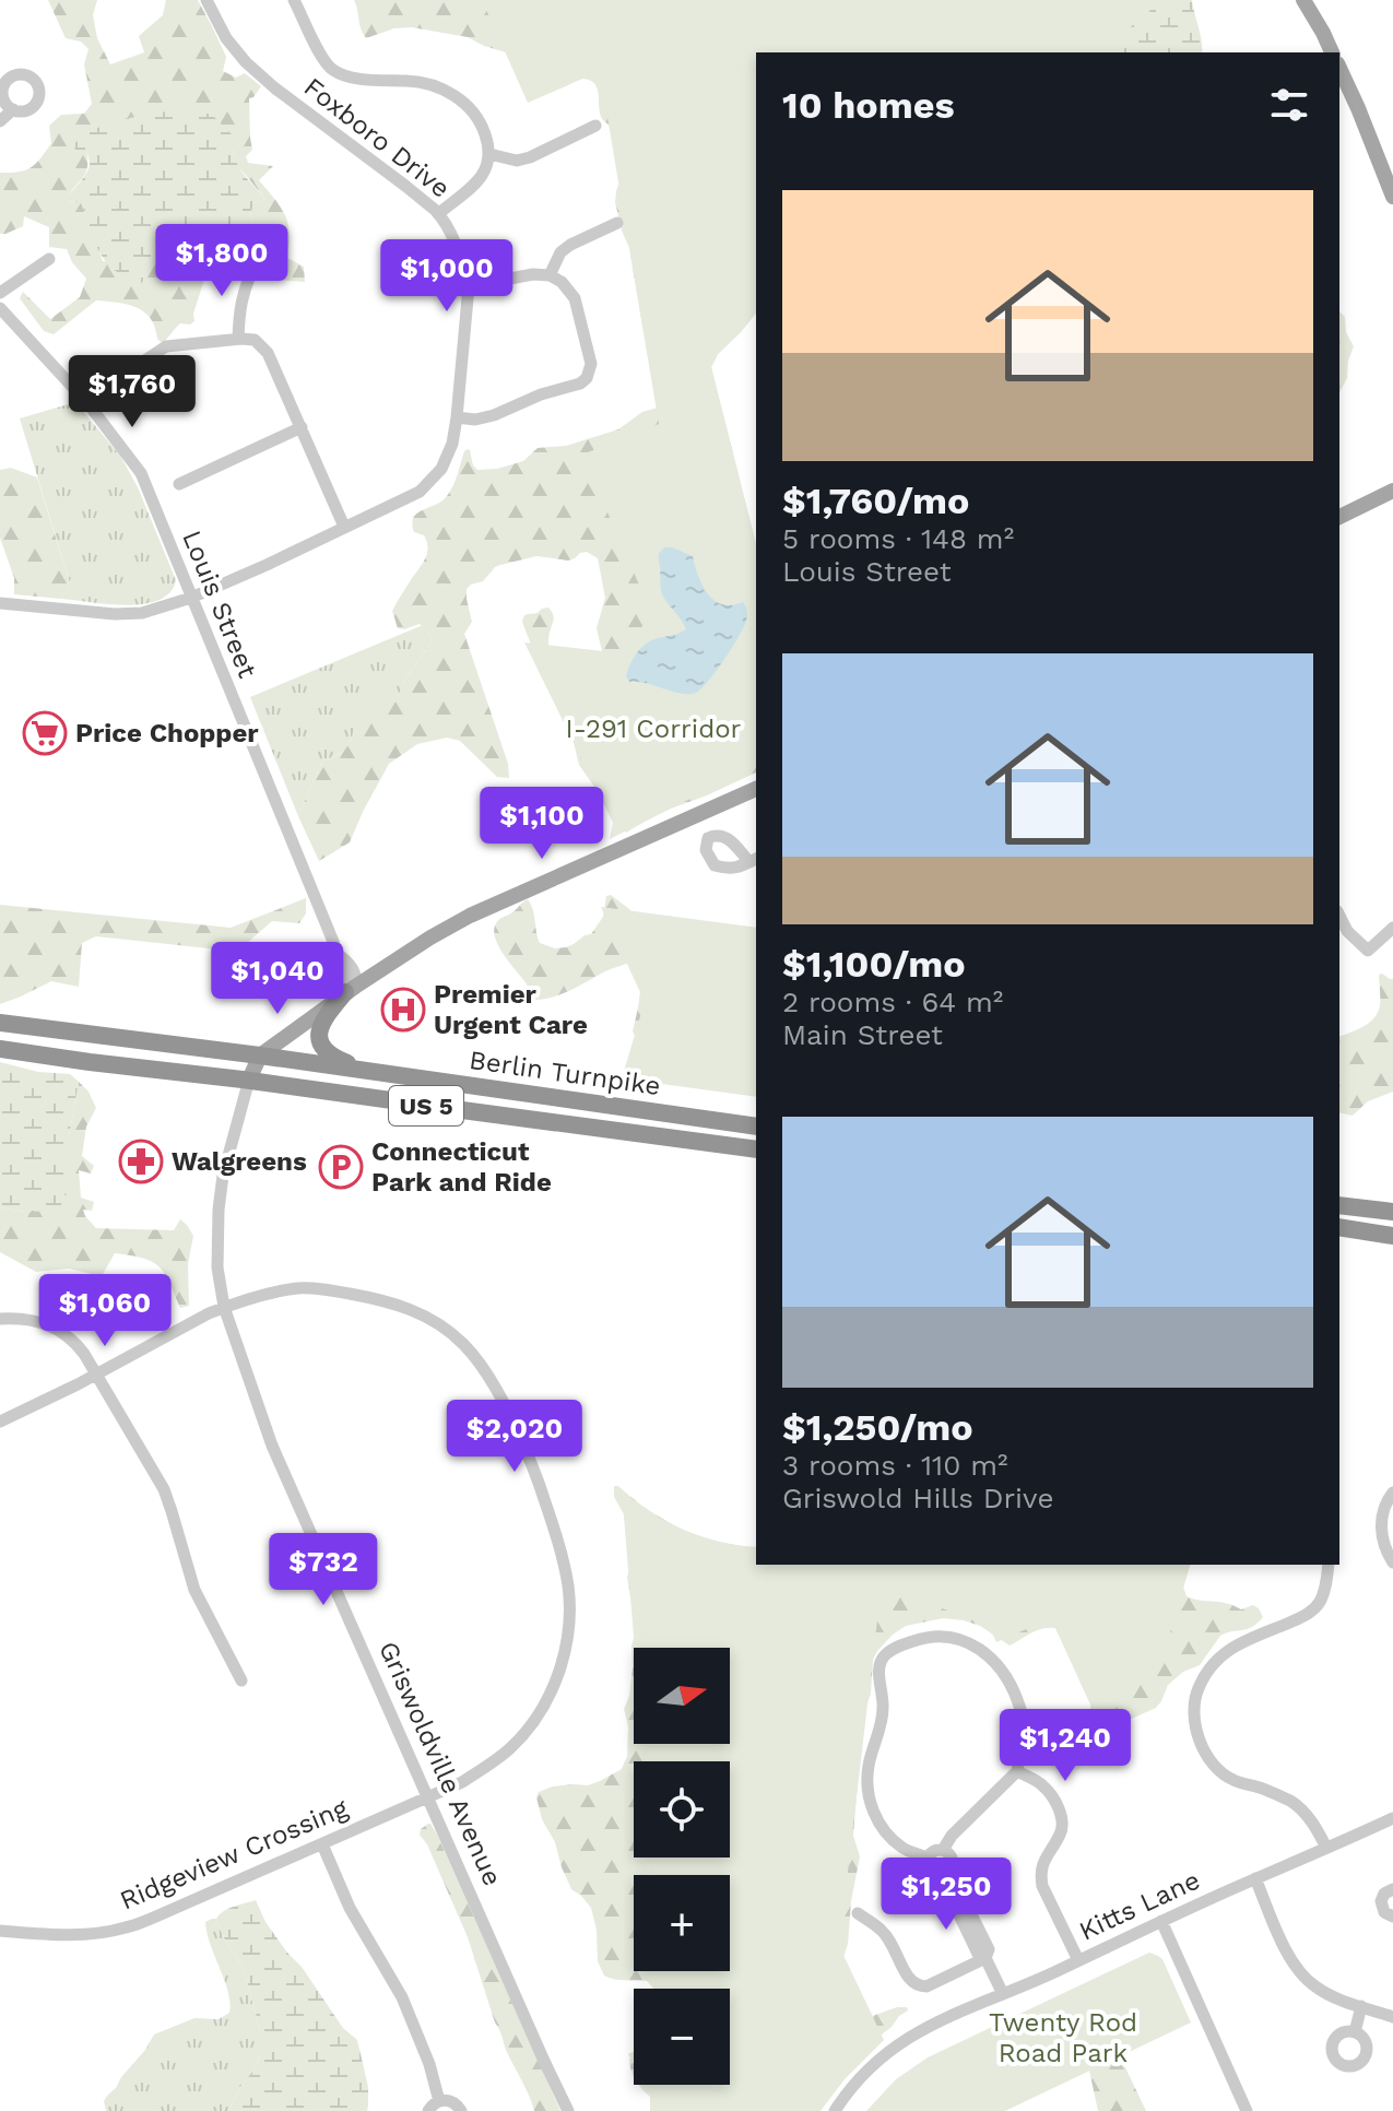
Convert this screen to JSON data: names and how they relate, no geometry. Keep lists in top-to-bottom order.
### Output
{
  "streets": {
    "highway": ["Berlin Turnpike", "US 5"],
    "street": [
      "Foxboro Drive",
      "Louis Street",
      "Griswoldville Avenue",
      "Ridgeview Crossing",
      "Kitts Lane"
    ]
  },
  "crossings": [
    ["Foxboro Drive", "Louis Street"],
    ["Berlin Turnpike", "Griswoldville Avenue"],
    ["Griswoldville Avenue", "Ridgeview Crossing"]
  ],
  "parks": ["I-291 Corridor", "Twenty Rod Road Park"],
  "places": {
    "supermarket": ["Price Chopper"],
    "hospital": ["Premier Urgent Care"],
    "pharmacy": ["Walgreens"],
    "parking": ["Connecticut Park and Ride"]
  },
  "north": "right",
  "page": {
    "heading": "10 homes",
    "list": [
      {
        "name": "$1,760/mo",
        "note": "5 rooms · 148 m² · Louis Street"
      },
      {
        "name": "$1,100/mo",
        "note": "2 rooms · 64 m² · Main Street"
      },
      {
        "name": "$1,250/mo",
        "note": "3 rooms · 110 m² · Griswold Hills Drive"
      }
    ],
    "price": [
      "$1,800",
      "$1,000",
      "$1,760",
      "$1,100",
      "$1,040",
      "$1,060",
      "$2,020",
      "$732",
      "$1,240",
      "$1,250"
    ],
    "map_buttons": ["+", "−"]
  }
}
